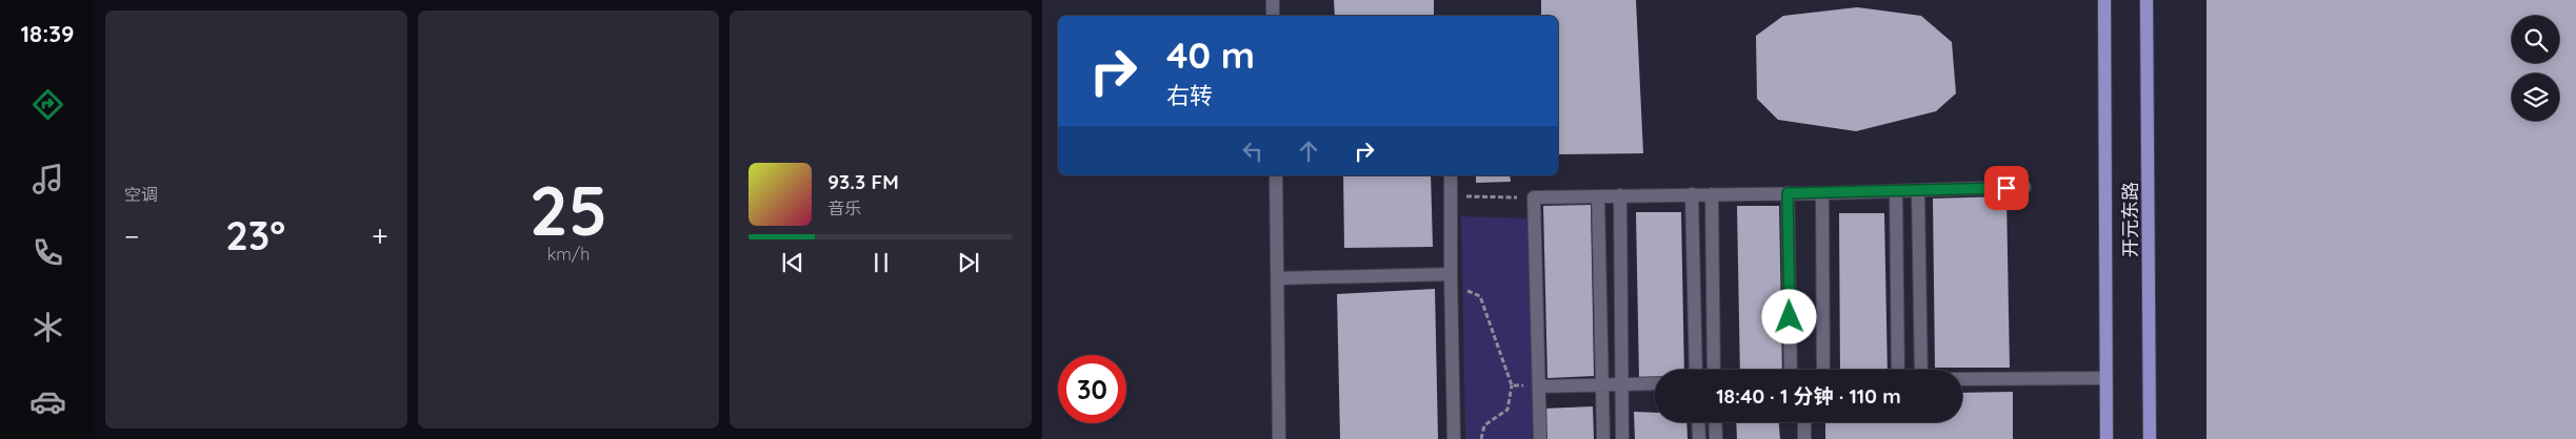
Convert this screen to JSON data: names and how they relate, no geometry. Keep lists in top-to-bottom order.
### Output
{
  "streets": {
    "main road": ["开元东路"]
  },
  "page": {
    "tabs": "18:39",
    "tile": [
      "空调",
      ["25", "km/h"]
    ],
    "turn": ["40 m", "右转"],
    "song": ["93.3 FM", "音乐"],
    "heat": ["−", "23°", "+"],
    "limit": "30",
    "trip": "18:40 · 1 分钟 · 110 m"
  }
}
